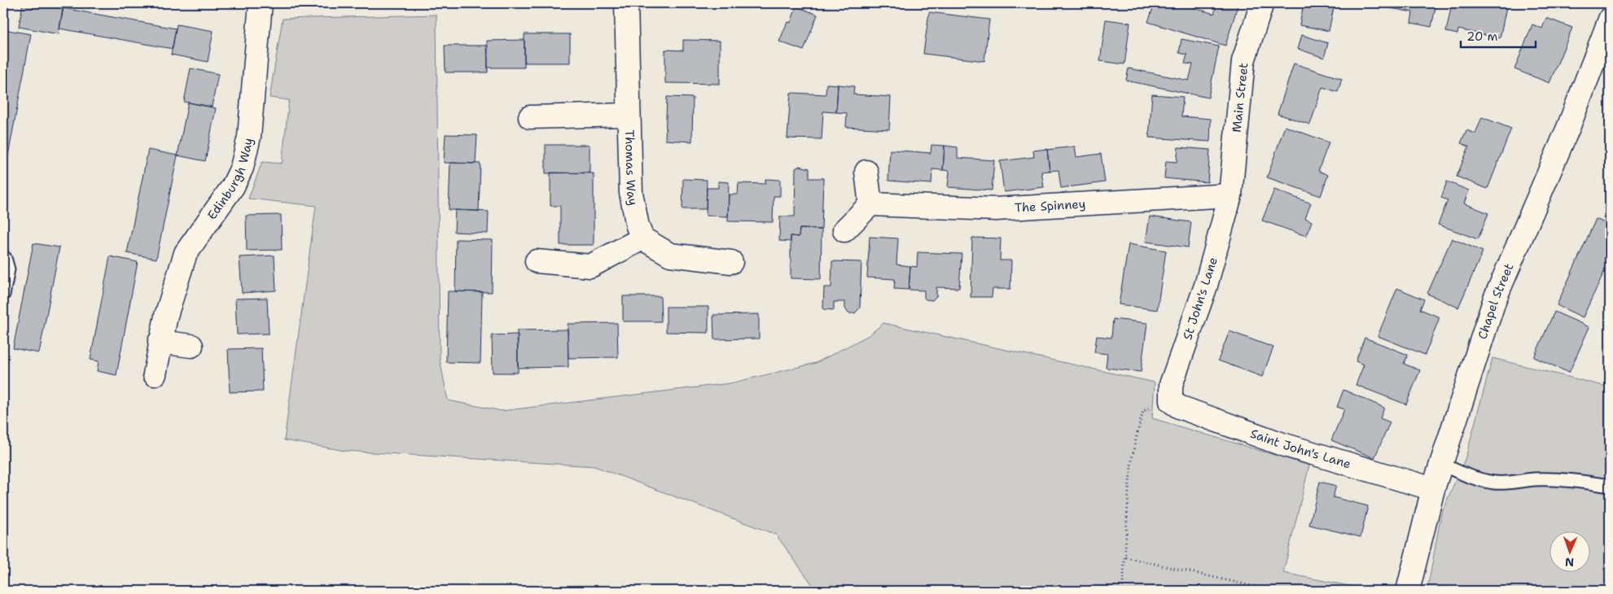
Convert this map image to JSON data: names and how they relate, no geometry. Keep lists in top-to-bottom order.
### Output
{
  "streets": {
    "street": [
      "Main Street",
      "Thomas Way",
      "Edinburgh Way",
      "The Spinney",
      "St John's Lane",
      "Chapel Street",
      "Saint John's Lane"
    ]
  },
  "crossings": [
    ["Main Street", "The Spinney"],
    ["Main Street", "St John's Lane"],
    ["The Spinney", "St John's Lane"],
    ["St John's Lane", "Saint John's Lane"],
    ["Chapel Street", "Saint John's Lane"]
  ],
  "scale_bar": "20 m",
  "north": "bottom"
}
